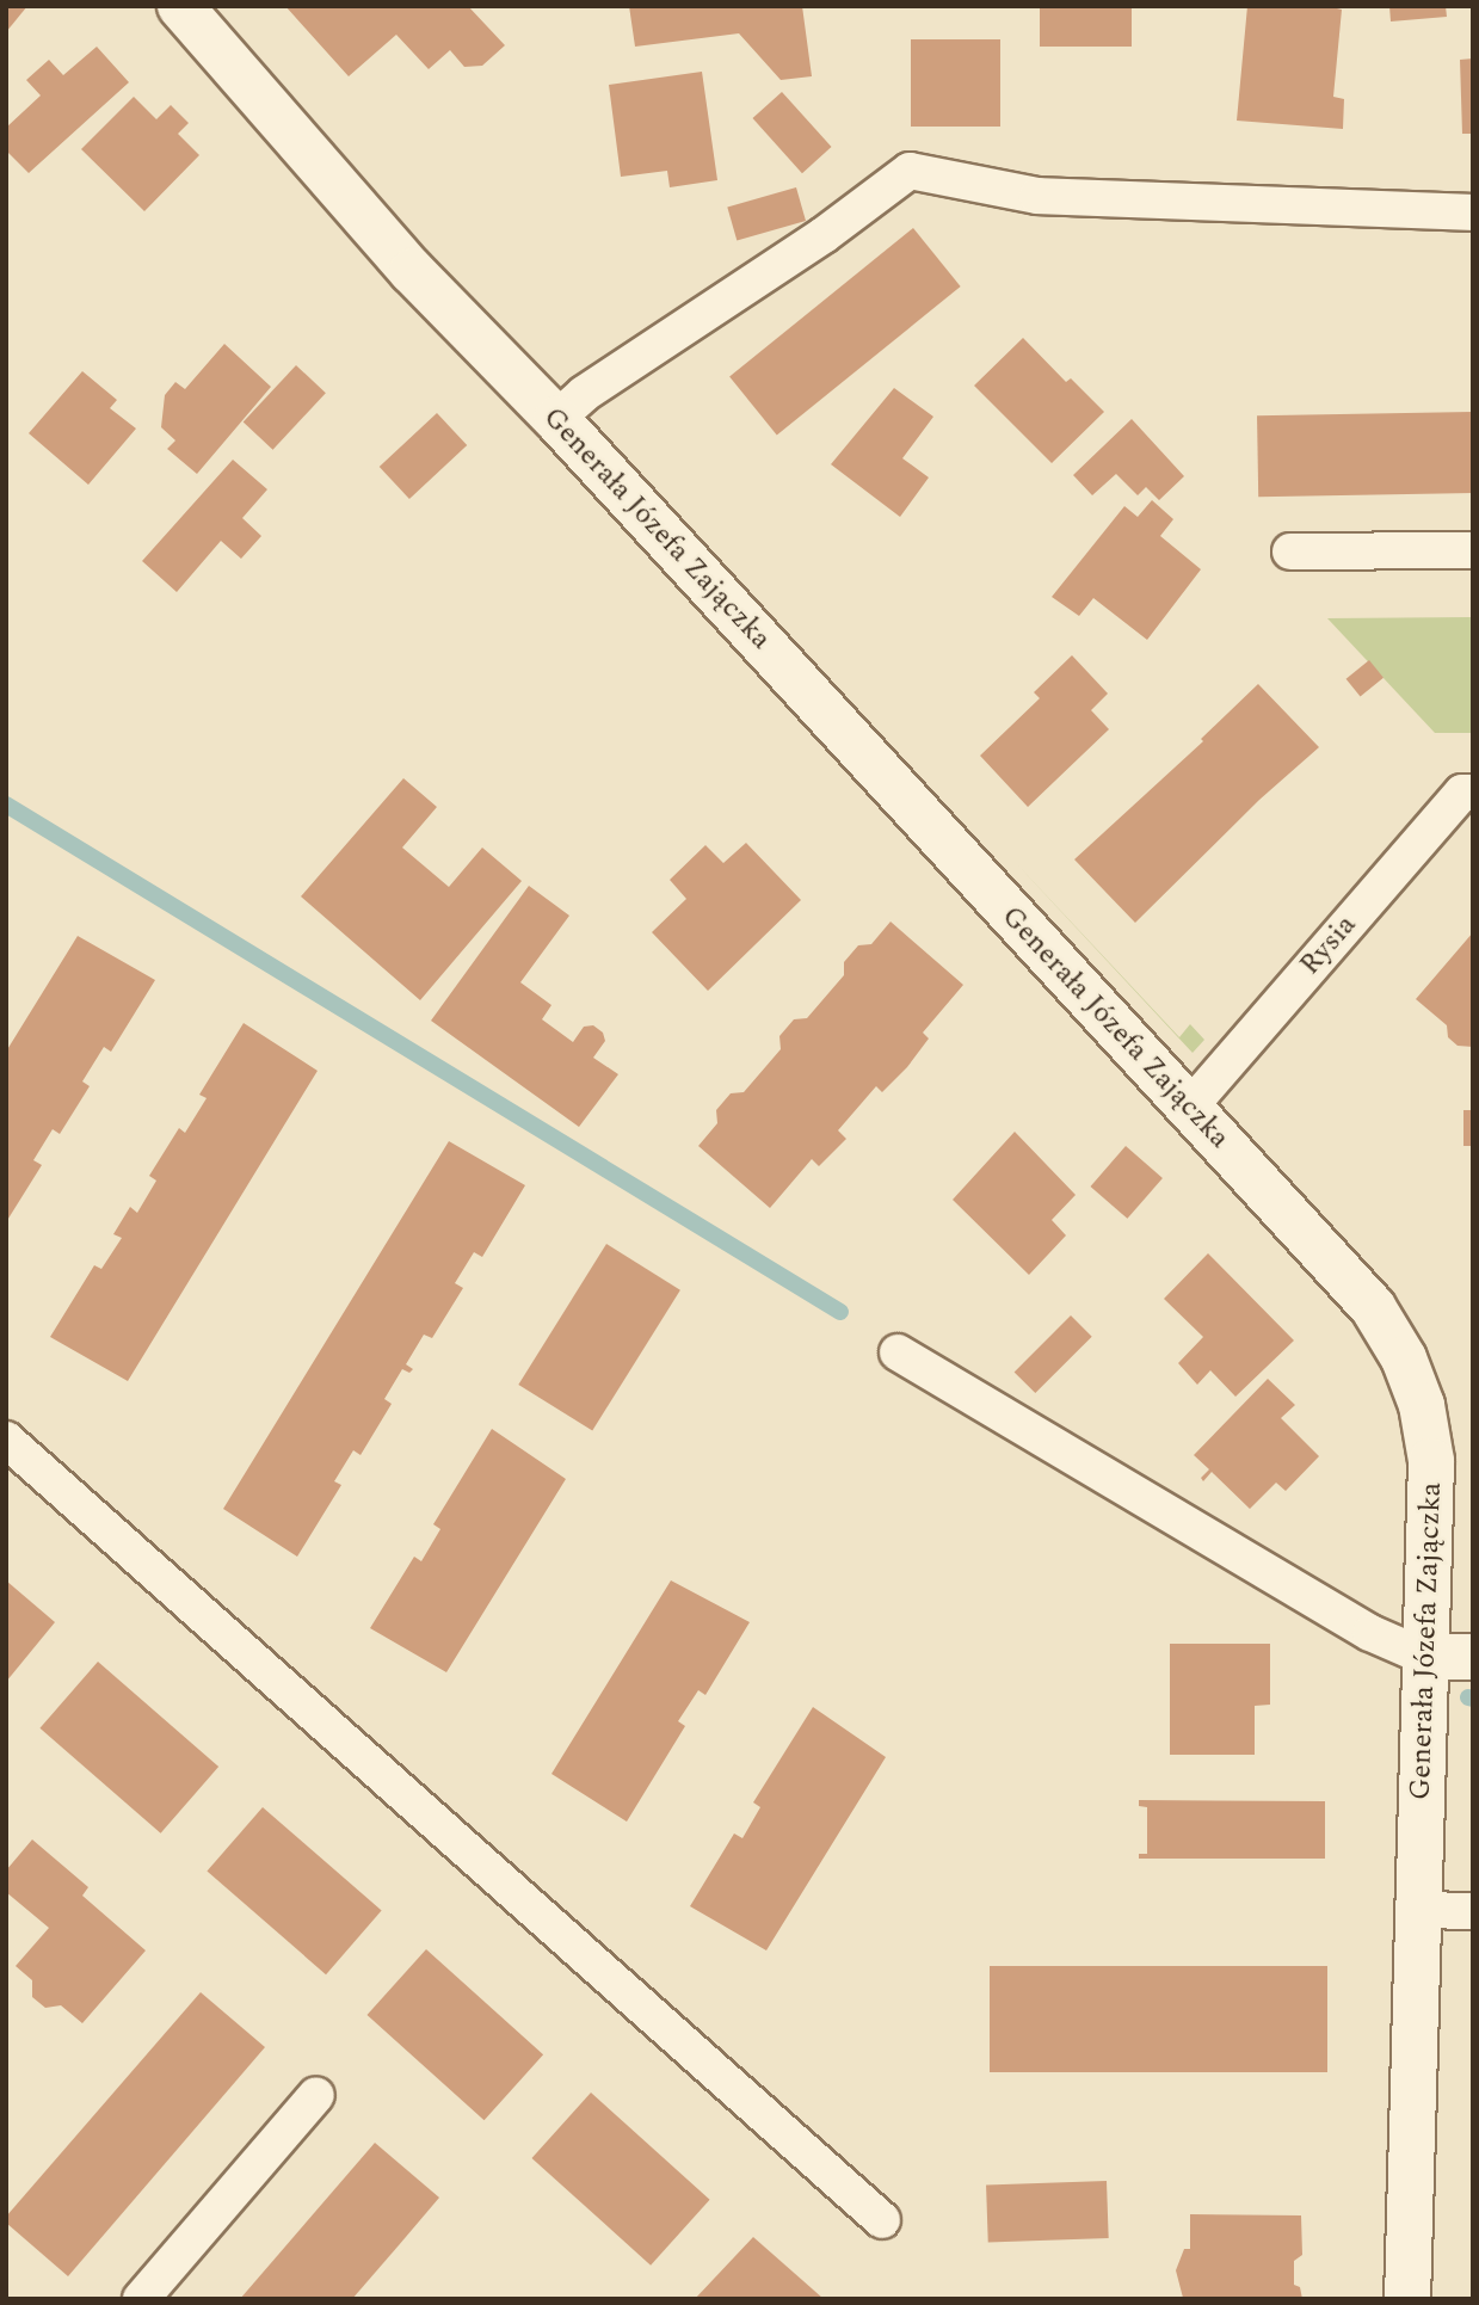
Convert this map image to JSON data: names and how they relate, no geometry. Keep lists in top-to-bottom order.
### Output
{
  "streets": {
    "street": ["Generała Józefa Zajączka"],
    "lane": ["Rysia"]
  },
  "crossings": [
    ["Generała Józefa Zajączka", "Rysia"]
  ]
}
